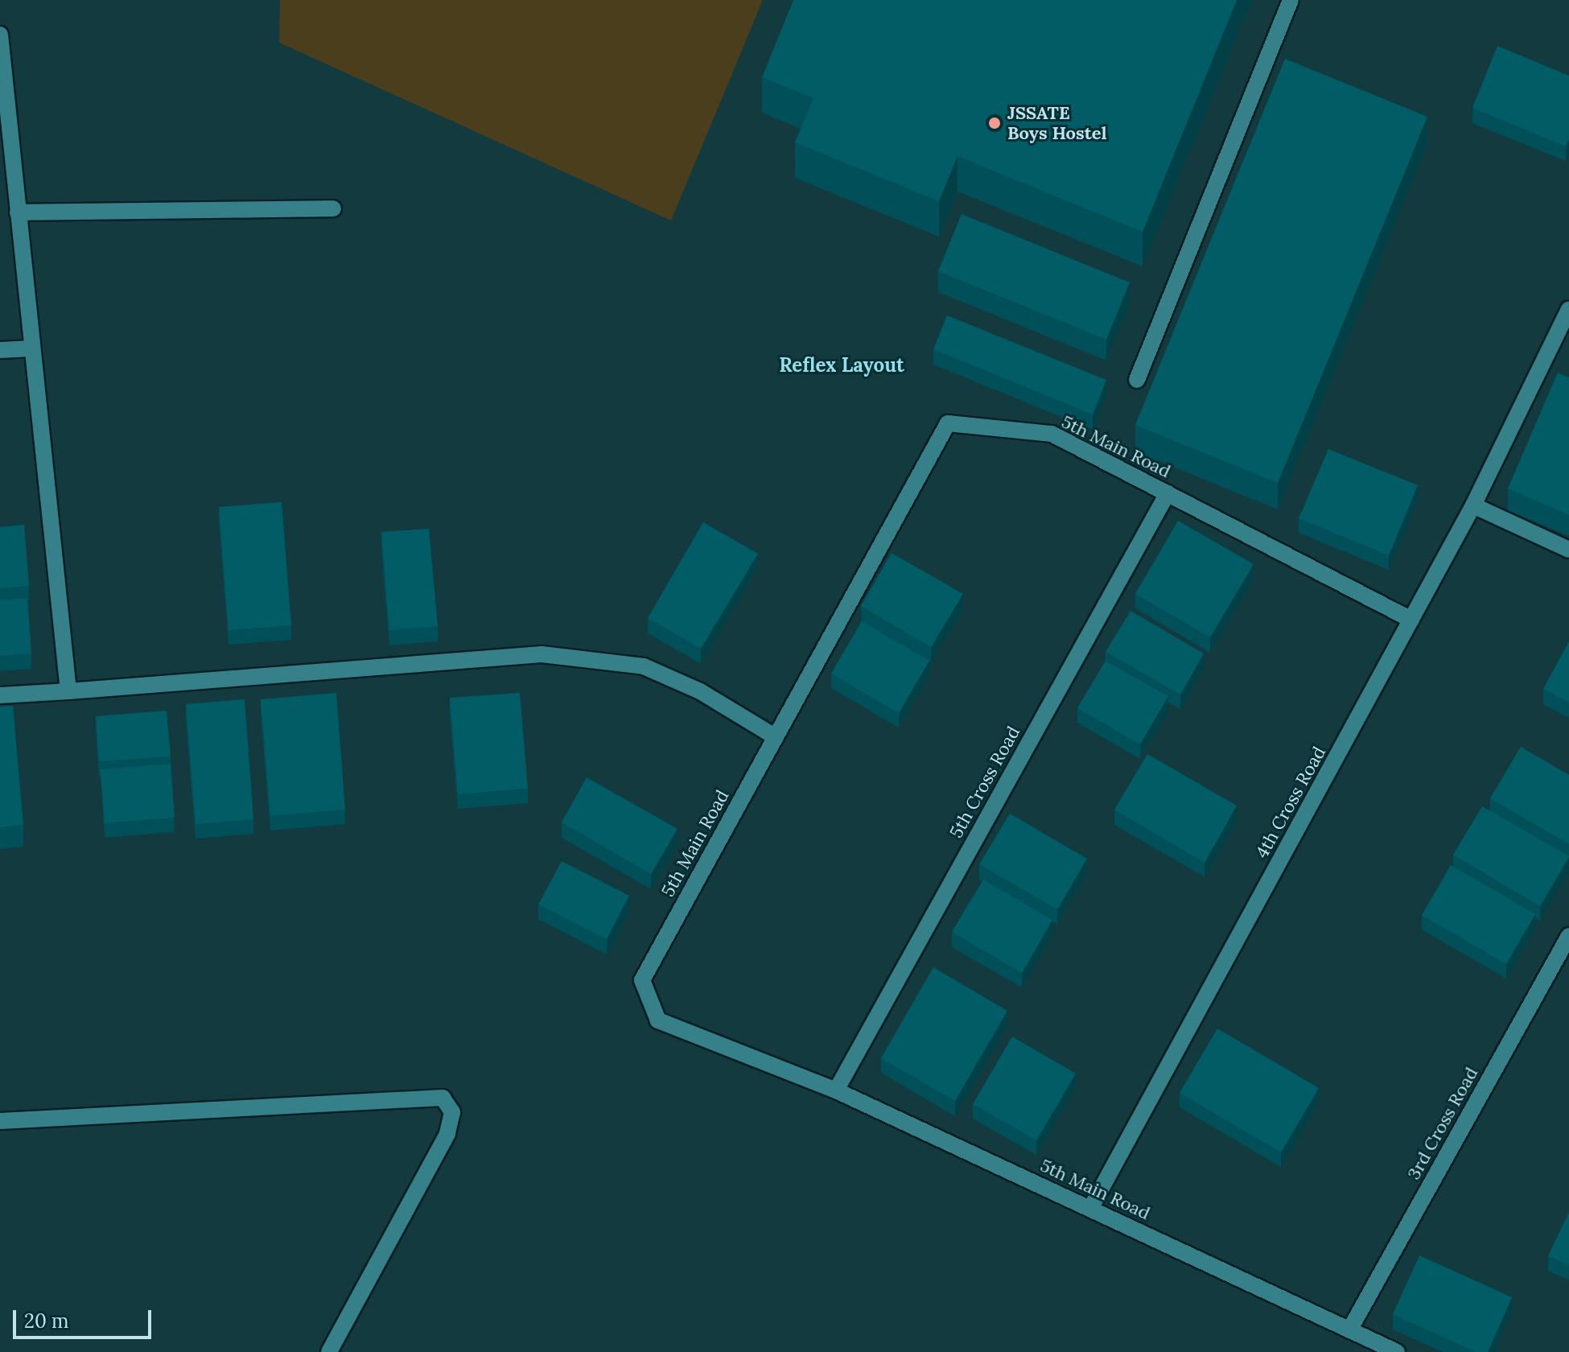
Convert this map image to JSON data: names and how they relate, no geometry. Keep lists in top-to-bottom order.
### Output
{
  "streets": {
    "street": [
      "5th Main Road",
      "5th Cross Road",
      "4th Cross Road",
      "3rd Cross Road"
    ]
  },
  "crossings": [
    ["5th Main Road", "5th Cross Road"],
    ["5th Main Road", "4th Cross Road"],
    ["5th Main Road", "3rd Cross Road"]
  ],
  "districts": ["Reflex Layout"],
  "places": ["JSSATE Boys Hostel"],
  "scale_bar": "20 m"
}
